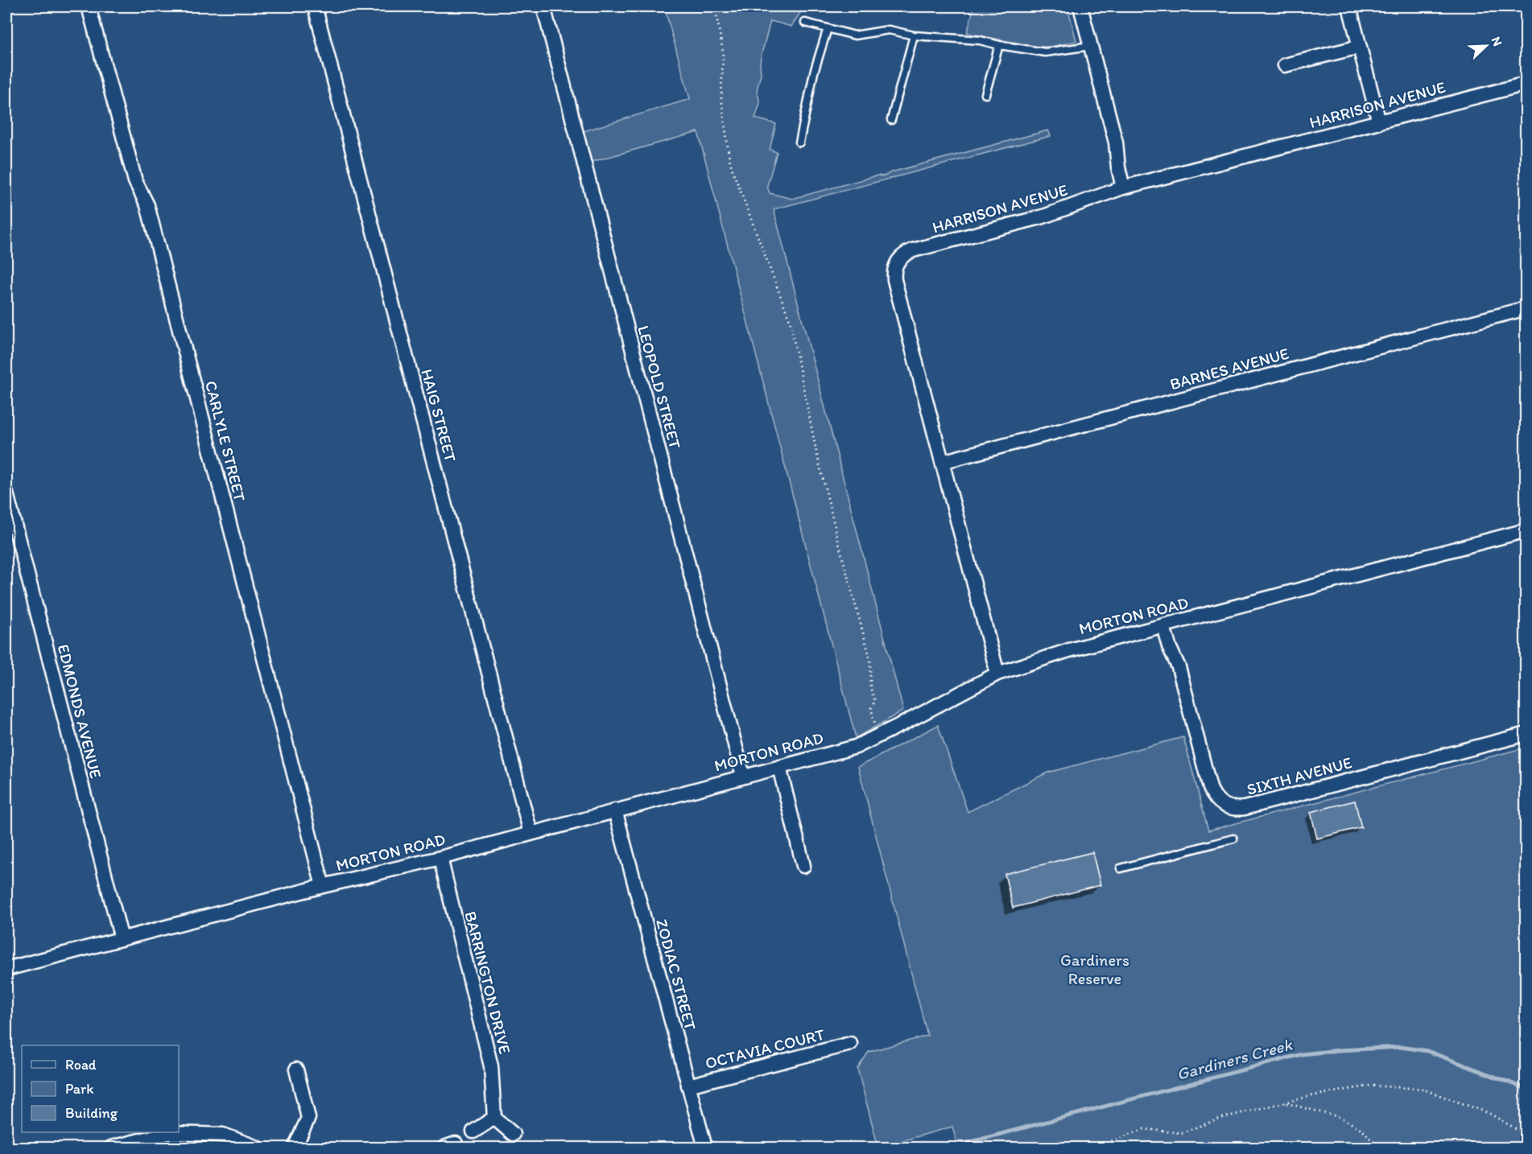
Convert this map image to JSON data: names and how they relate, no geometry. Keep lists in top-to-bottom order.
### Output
{
  "streets": {
    "street": [
      "HARRISON AVENUE",
      "BARNES AVENUE",
      "LEOPOLD STREET",
      "HAIG STREET",
      "CARLYLE STREET",
      "MORTON ROAD",
      "EDMONDS AVENUE",
      "SIXTH AVENUE",
      "ZODIAC STREET",
      "BARRINGTON DRIVE",
      "OCTAVIA COURT"
    ]
  },
  "crossings": [
    ["HARRISON AVENUE", "BARNES AVENUE"],
    ["HARRISON AVENUE", "MORTON ROAD"],
    ["LEOPOLD STREET", "MORTON ROAD"],
    ["HAIG STREET", "MORTON ROAD"],
    ["CARLYLE STREET", "MORTON ROAD"],
    ["MORTON ROAD", "EDMONDS AVENUE"],
    ["MORTON ROAD", "SIXTH AVENUE"],
    ["MORTON ROAD", "ZODIAC STREET"],
    ["MORTON ROAD", "BARRINGTON DRIVE"],
    ["ZODIAC STREET", "OCTAVIA COURT"]
  ],
  "water": ["Gardiners Creek"],
  "parks": ["Gardiners Reserve"],
  "legend": ["Road", "Park", "Building"],
  "north": "top right"
}
